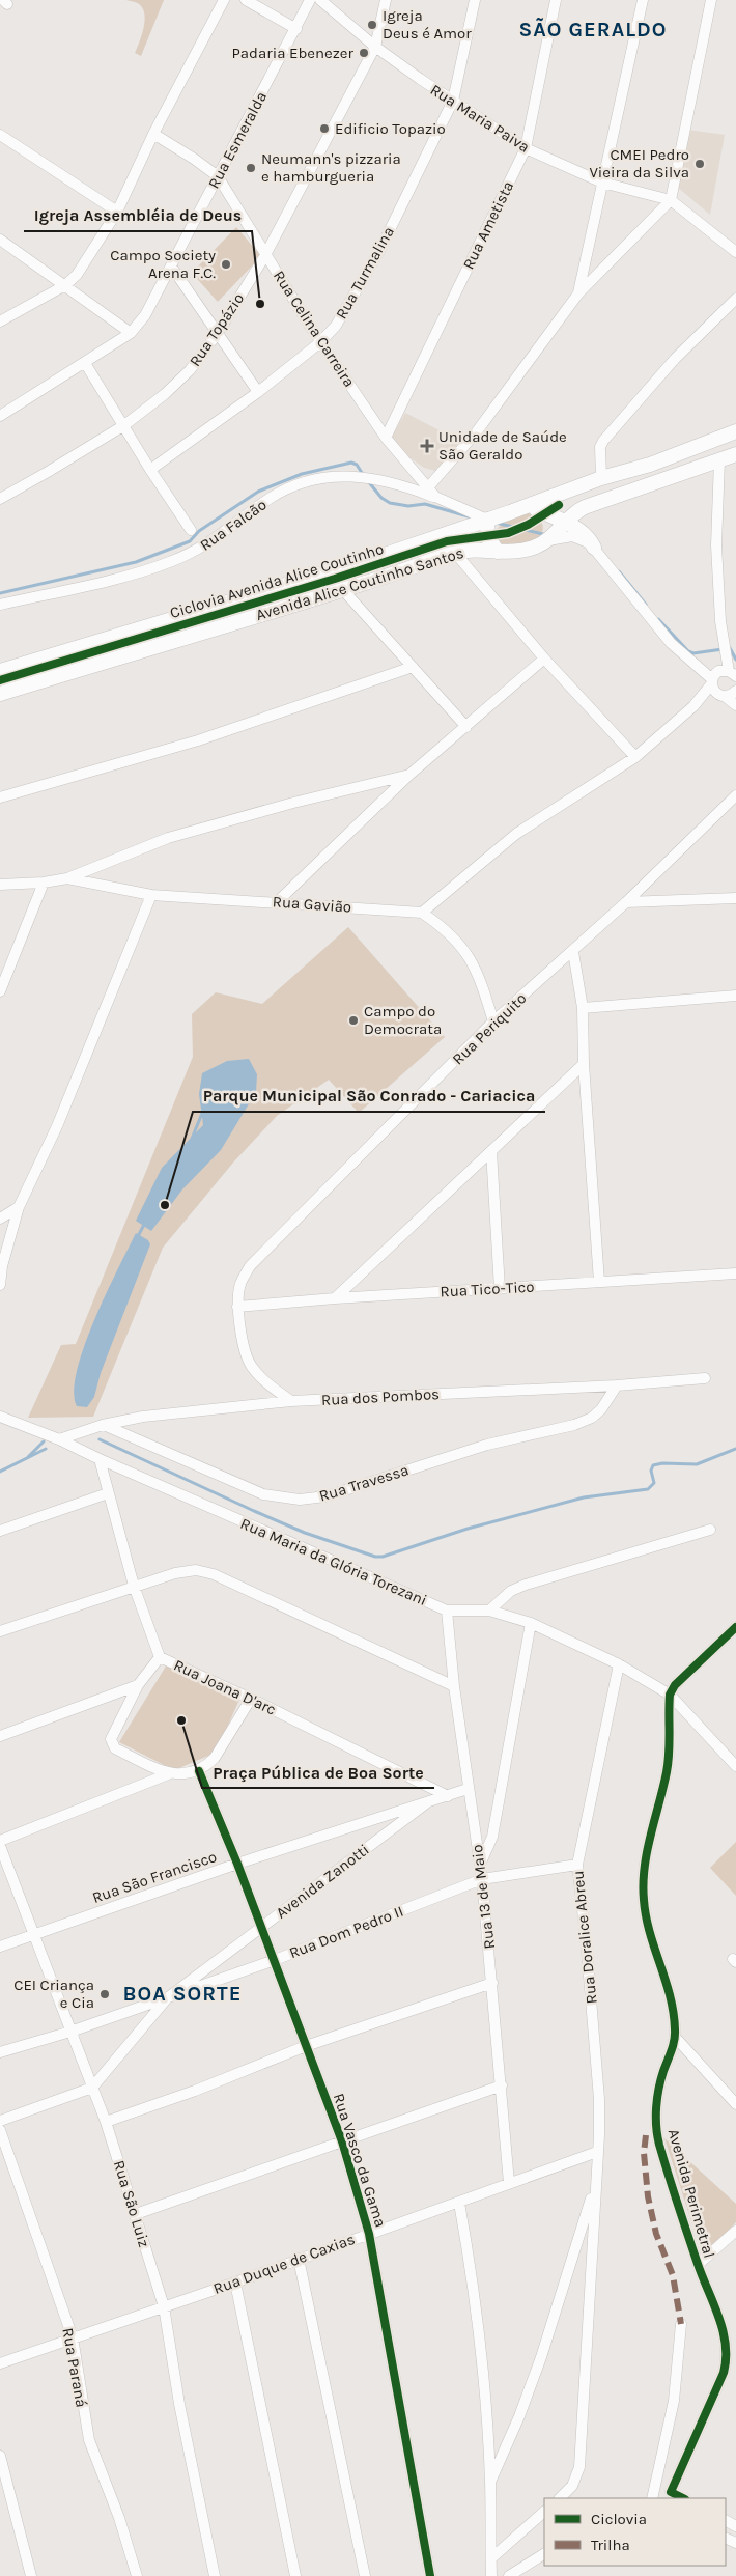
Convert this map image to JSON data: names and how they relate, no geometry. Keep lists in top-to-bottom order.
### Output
{
  "streets": {
    "main road": ["Avenida Alice Coutinho Santos"],
    "street": [
      "Rua Maria Paiva",
      "Rua Esmeralda",
      "Rua Ametista",
      "Rua Turmalina",
      "Rua Celina Carreira",
      "Rua Topázio",
      "Rua Falcão",
      "Rua Gavião",
      "Rua Periquito",
      "Rua Tico-Tico",
      "Rua dos Pombos",
      "Rua Travessa",
      "Rua Maria da Glória Torezani",
      "Rua Joana D'arc",
      "Rua São Francisco",
      "Avenida Zanotti",
      "Rua 13 de Maio",
      "Rua Dom Pedro II",
      "Rua Doralice Abreu",
      "Rua Vasco da Gama",
      "Avenida Perimetral",
      "Rua São Luiz",
      "Rua Duque de Caxias",
      "Rua Paraná"
    ],
    "cycle path": ["Ciclovia Avenida Alice Coutinho"]
  },
  "crossings": [
    ["Rua Maria Paiva", "Rua Ametista"],
    ["Rua Maria Paiva", "Rua Turmalina"],
    ["Rua Maria Paiva", "Rua Topázio"],
    ["Rua Esmeralda", "Rua Celina Carreira"],
    ["Rua Ametista", "Rua Celina Carreira"],
    ["Rua Turmalina", "Rua Celina Carreira"],
    ["Rua Celina Carreira", "Rua Topázio"],
    ["Rua Falcão", "Avenida Alice Coutinho Santos"],
    ["Rua Gavião", "Rua Periquito"],
    ["Rua Periquito", "Rua Tico-Tico"],
    ["Rua Periquito", "Rua dos Pombos"],
    ["Rua dos Pombos", "Rua Travessa"],
    ["Rua dos Pombos", "Rua Maria da Glória Torezani"],
    ["Rua Maria da Glória Torezani", "Rua Joana D'arc"],
    ["Rua Maria da Glória Torezani", "Rua 13 de Maio"],
    ["Rua Maria da Glória Torezani", "Rua Doralice Abreu"],
    ["Rua Maria da Glória Torezani", "Avenida Perimetral"],
    ["Rua Joana D'arc", "Rua São Francisco"],
    ["Rua São Francisco", "Avenida Zanotti"],
    ["Rua São Francisco", "Rua 13 de Maio"],
    ["Rua São Francisco", "Rua Vasco da Gama"],
    ["Rua São Francisco", "Rua São Luiz"],
    ["Avenida Zanotti", "Rua Dom Pedro II"],
    ["Avenida Zanotti", "Rua Vasco da Gama"],
    ["Avenida Zanotti", "Rua São Luiz"],
    ["Rua 13 de Maio", "Rua Dom Pedro II"],
    ["Rua 13 de Maio", "Rua Duque de Caxias"],
    ["Rua Dom Pedro II", "Rua Doralice Abreu"],
    ["Rua Dom Pedro II", "Rua Vasco da Gama"],
    ["Rua Dom Pedro II", "Rua São Luiz"],
    ["Rua Doralice Abreu", "Rua Duque de Caxias"],
    ["Rua Vasco da Gama", "Rua Duque de Caxias"],
    ["Rua São Luiz", "Rua Duque de Caxias"],
    ["Rua Duque de Caxias", "Rua Paraná"]
  ],
  "districts": ["SÃO GERALDO", "BOA SORTE"],
  "places": {
    "other": [
      "Igreja Deus é Amor",
      "Padaria Ebenezer",
      "Edificio Topazio",
      "CMEI Pedro Vieira da Silva",
      "Neumann's pizzaria e hamburgueria",
      "Campo Society Arena F.C.",
      "Igreja Assembléia de Deus",
      "Campo do Democrata",
      "Parque Municipal São Conrado - Cariacica",
      "Praça Pública de Boa Sorte",
      "CEI Criança e Cia"
    ],
    "health": ["Unidade de Saúde São Geraldo"]
  },
  "legend": ["Ciclovia", "Trilha"]
}
